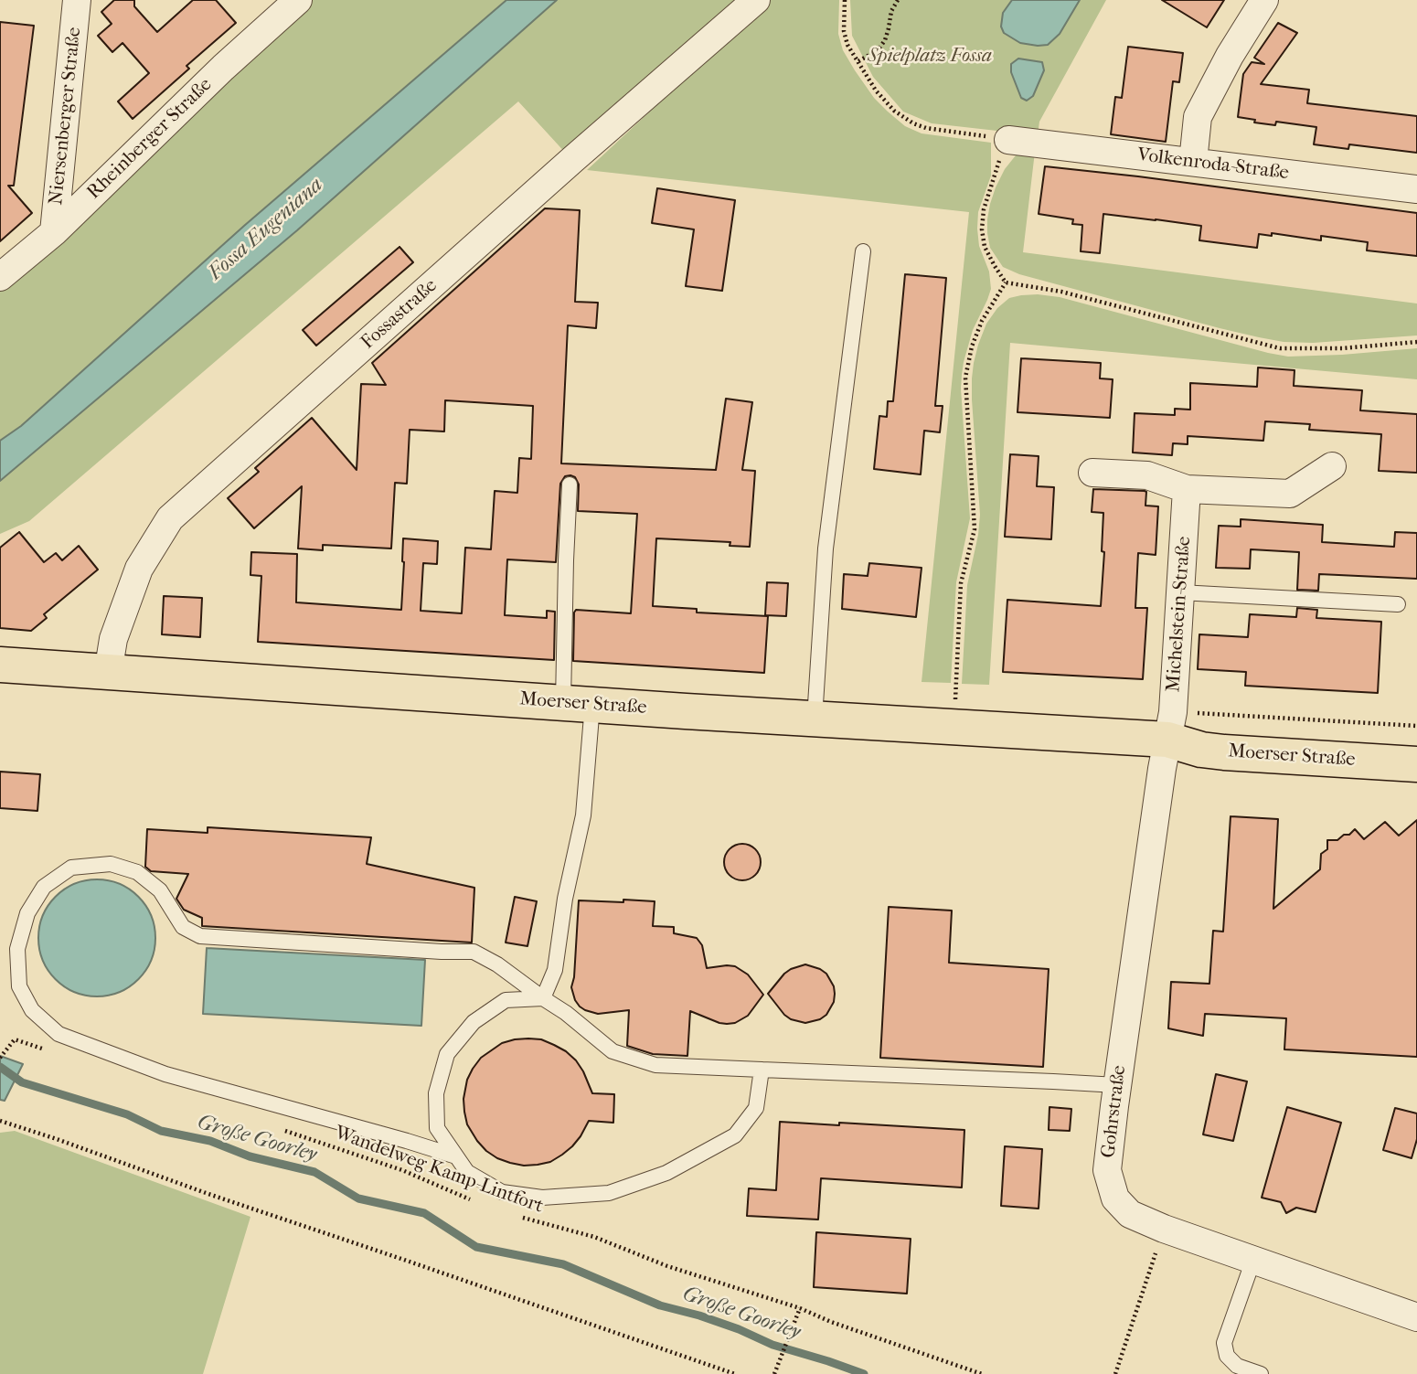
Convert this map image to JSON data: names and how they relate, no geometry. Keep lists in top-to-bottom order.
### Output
{
  "streets": {
    "main road": ["Moerser Straße"],
    "street": [
      "Niersenberger Straße",
      "Rheinberger Straße",
      "Volkenroda-Straße",
      "Fossastraße",
      "Michelstein-Straße",
      "Gohrstraße"
    ],
    "path": ["Wandelweg Kamp-Lintfort"]
  },
  "crossings": [
    ["Niersenberger Straße", "Rheinberger Straße"],
    ["Fossastraße", "Moerser Straße"],
    ["Michelstein-Straße", "Moerser Straße"],
    ["Michelstein-Straße", "Gohrstraße"],
    ["Moerser Straße", "Gohrstraße"]
  ],
  "water": ["Fossa Eugeniana", "Große Goorley"],
  "parks": ["Spielplatz Fossa"]
}
